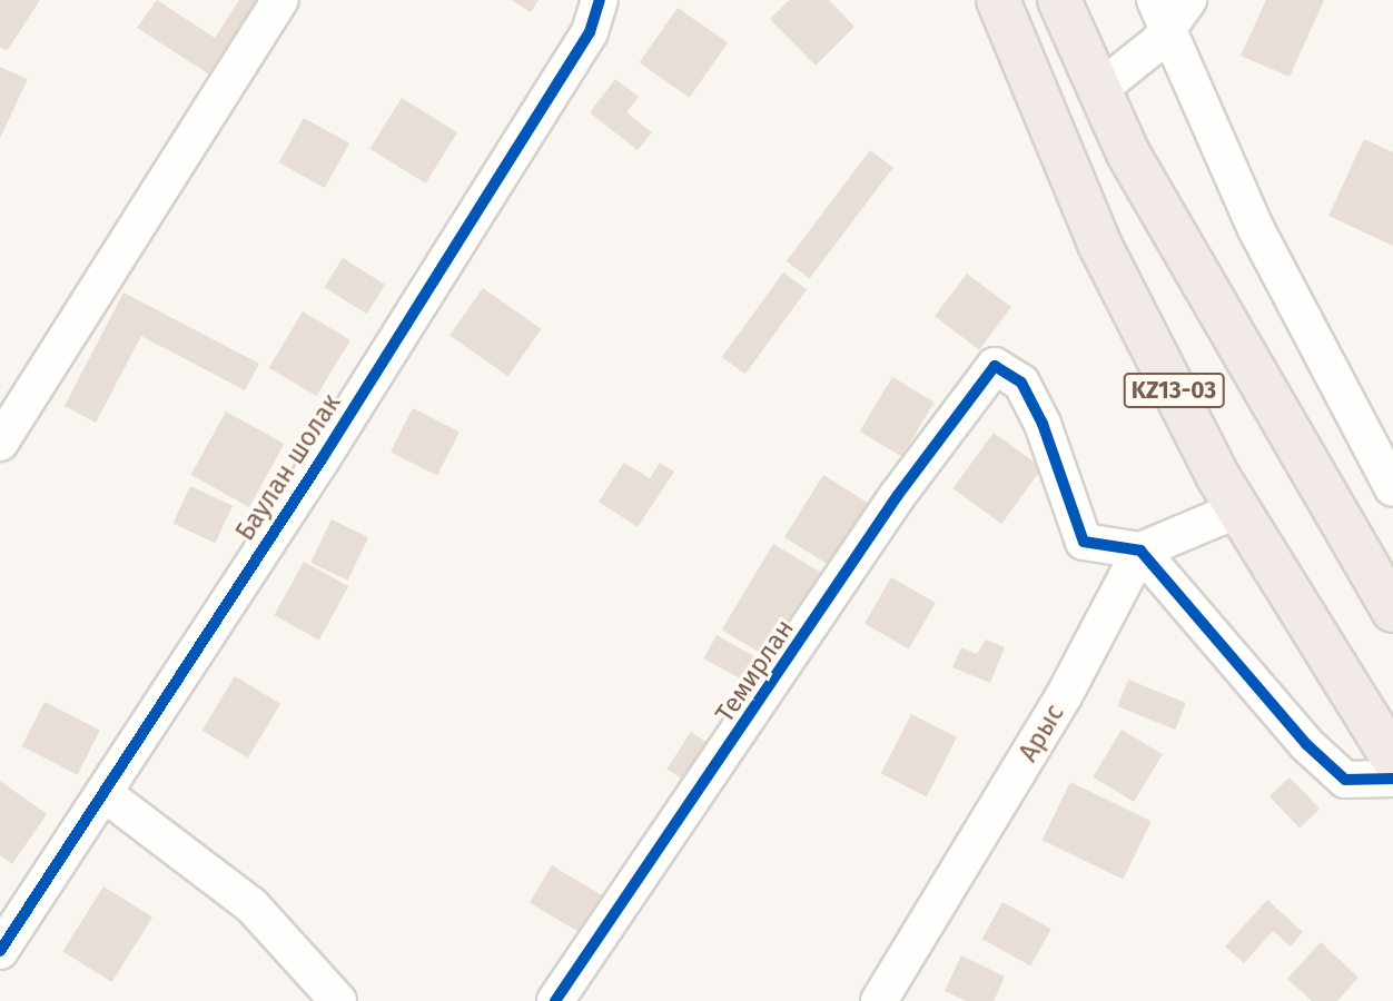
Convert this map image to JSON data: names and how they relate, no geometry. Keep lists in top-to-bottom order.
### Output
{
  "streets": {
    "highway": ["KZ13-03"],
    "street": ["Баулан шолак", "Темирлан", "Арыс"]
  },
  "crossings": [
    ["Темирлан", "Арыс"]
  ]
}
